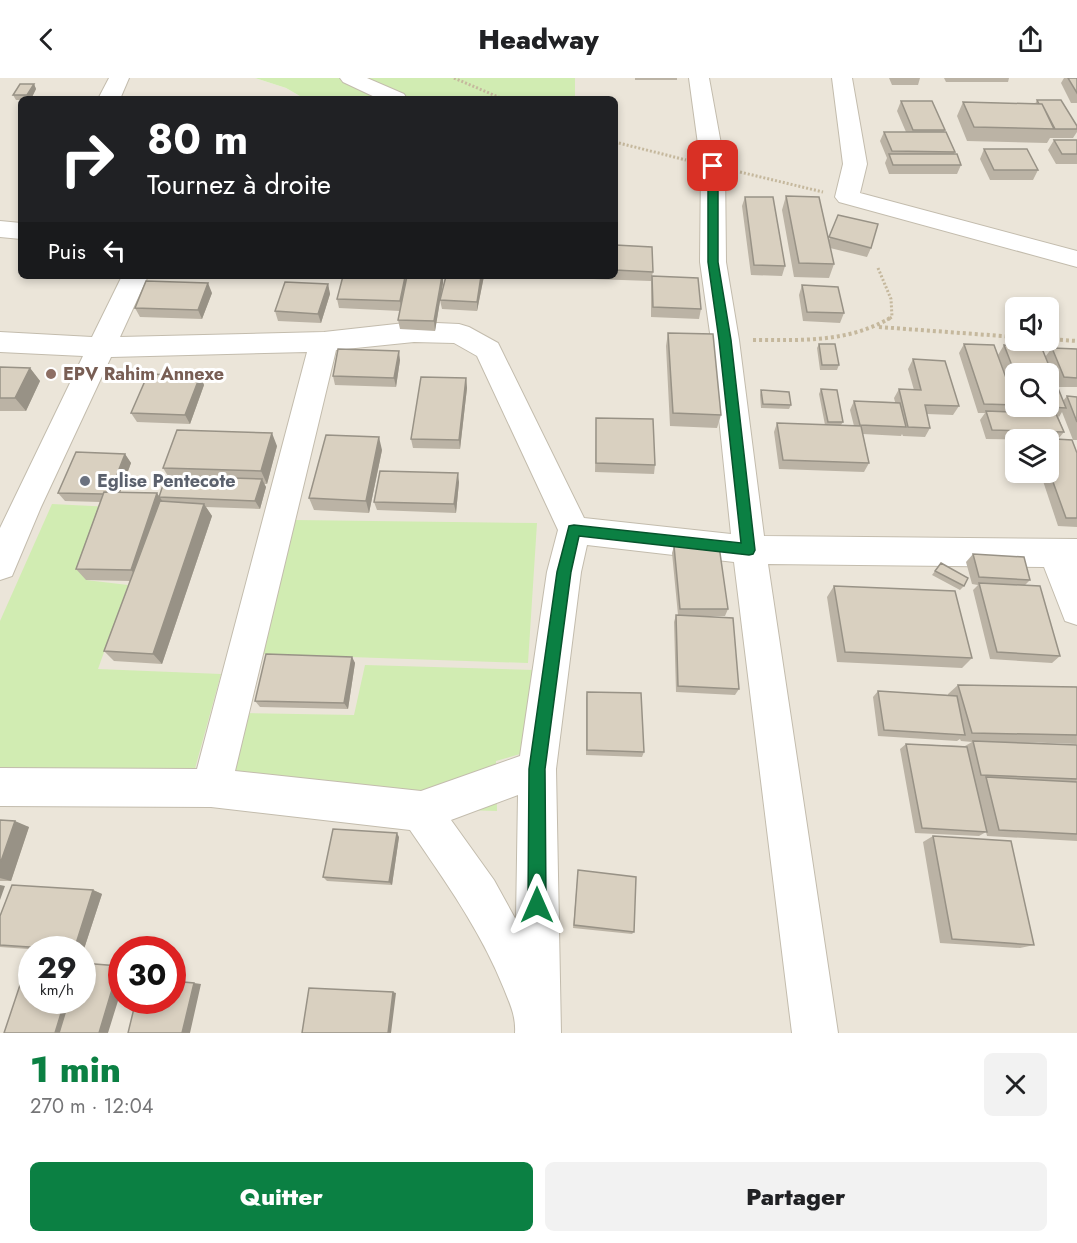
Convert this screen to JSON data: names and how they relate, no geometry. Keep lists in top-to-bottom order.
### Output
{
  "places": ["EPV Rahim Annexe", "Eglise Pentecote"],
  "page": {
    "header": "Headway",
    "turn": ["80 m", "Tournez à droite"],
    "then": "Puis",
    "speed": "29 km/h",
    "limit": "30",
    "heading": ["1 min", "270 m · 12:04"],
    "buttons": ["Quitter", "Partager"]
  }
}
